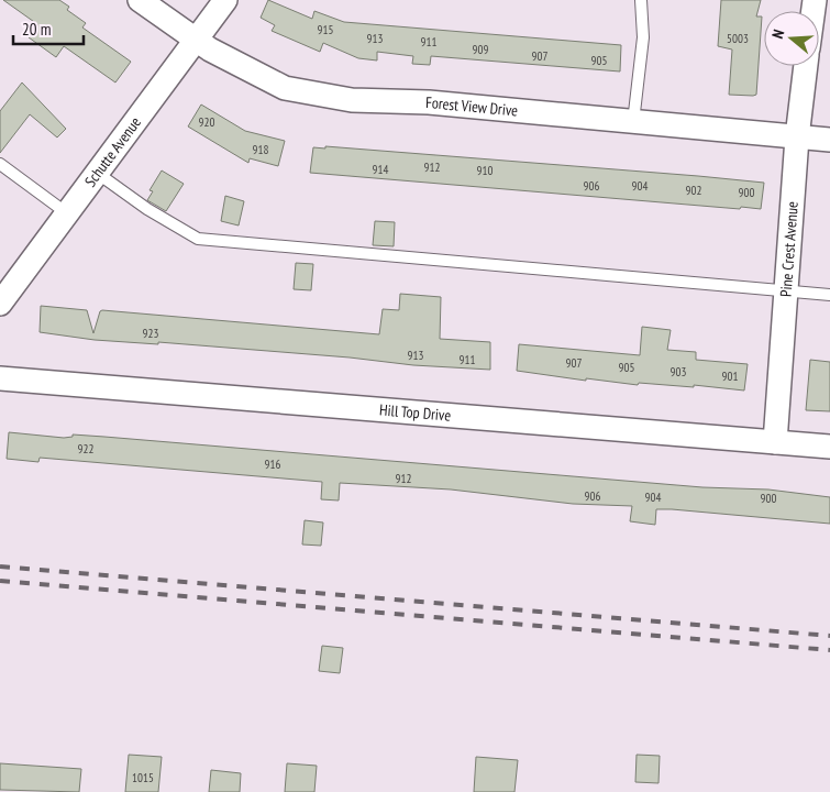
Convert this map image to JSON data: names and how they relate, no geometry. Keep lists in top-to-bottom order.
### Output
{
  "streets": {
    "street": [
      "Forest View Drive",
      "Schutte Avenue",
      "Pine Crest Avenue",
      "Hill Top Drive"
    ]
  },
  "crossings": [
    ["Forest View Drive", "Schutte Avenue"],
    ["Forest View Drive", "Pine Crest Avenue"],
    ["Pine Crest Avenue", "Hill Top Drive"]
  ],
  "house_numbers": [
    "915",
    "913",
    "5003",
    "911",
    "909",
    "907",
    "905",
    "920",
    "918",
    "912",
    "914",
    "910",
    "906",
    "904",
    "902",
    "900",
    "923",
    "913",
    "911",
    "907",
    "905",
    "903",
    "901",
    "922",
    "916",
    "912",
    "906",
    "904",
    "900",
    "1015"
  ],
  "scale_bar": "20 m",
  "north": "left"
}
